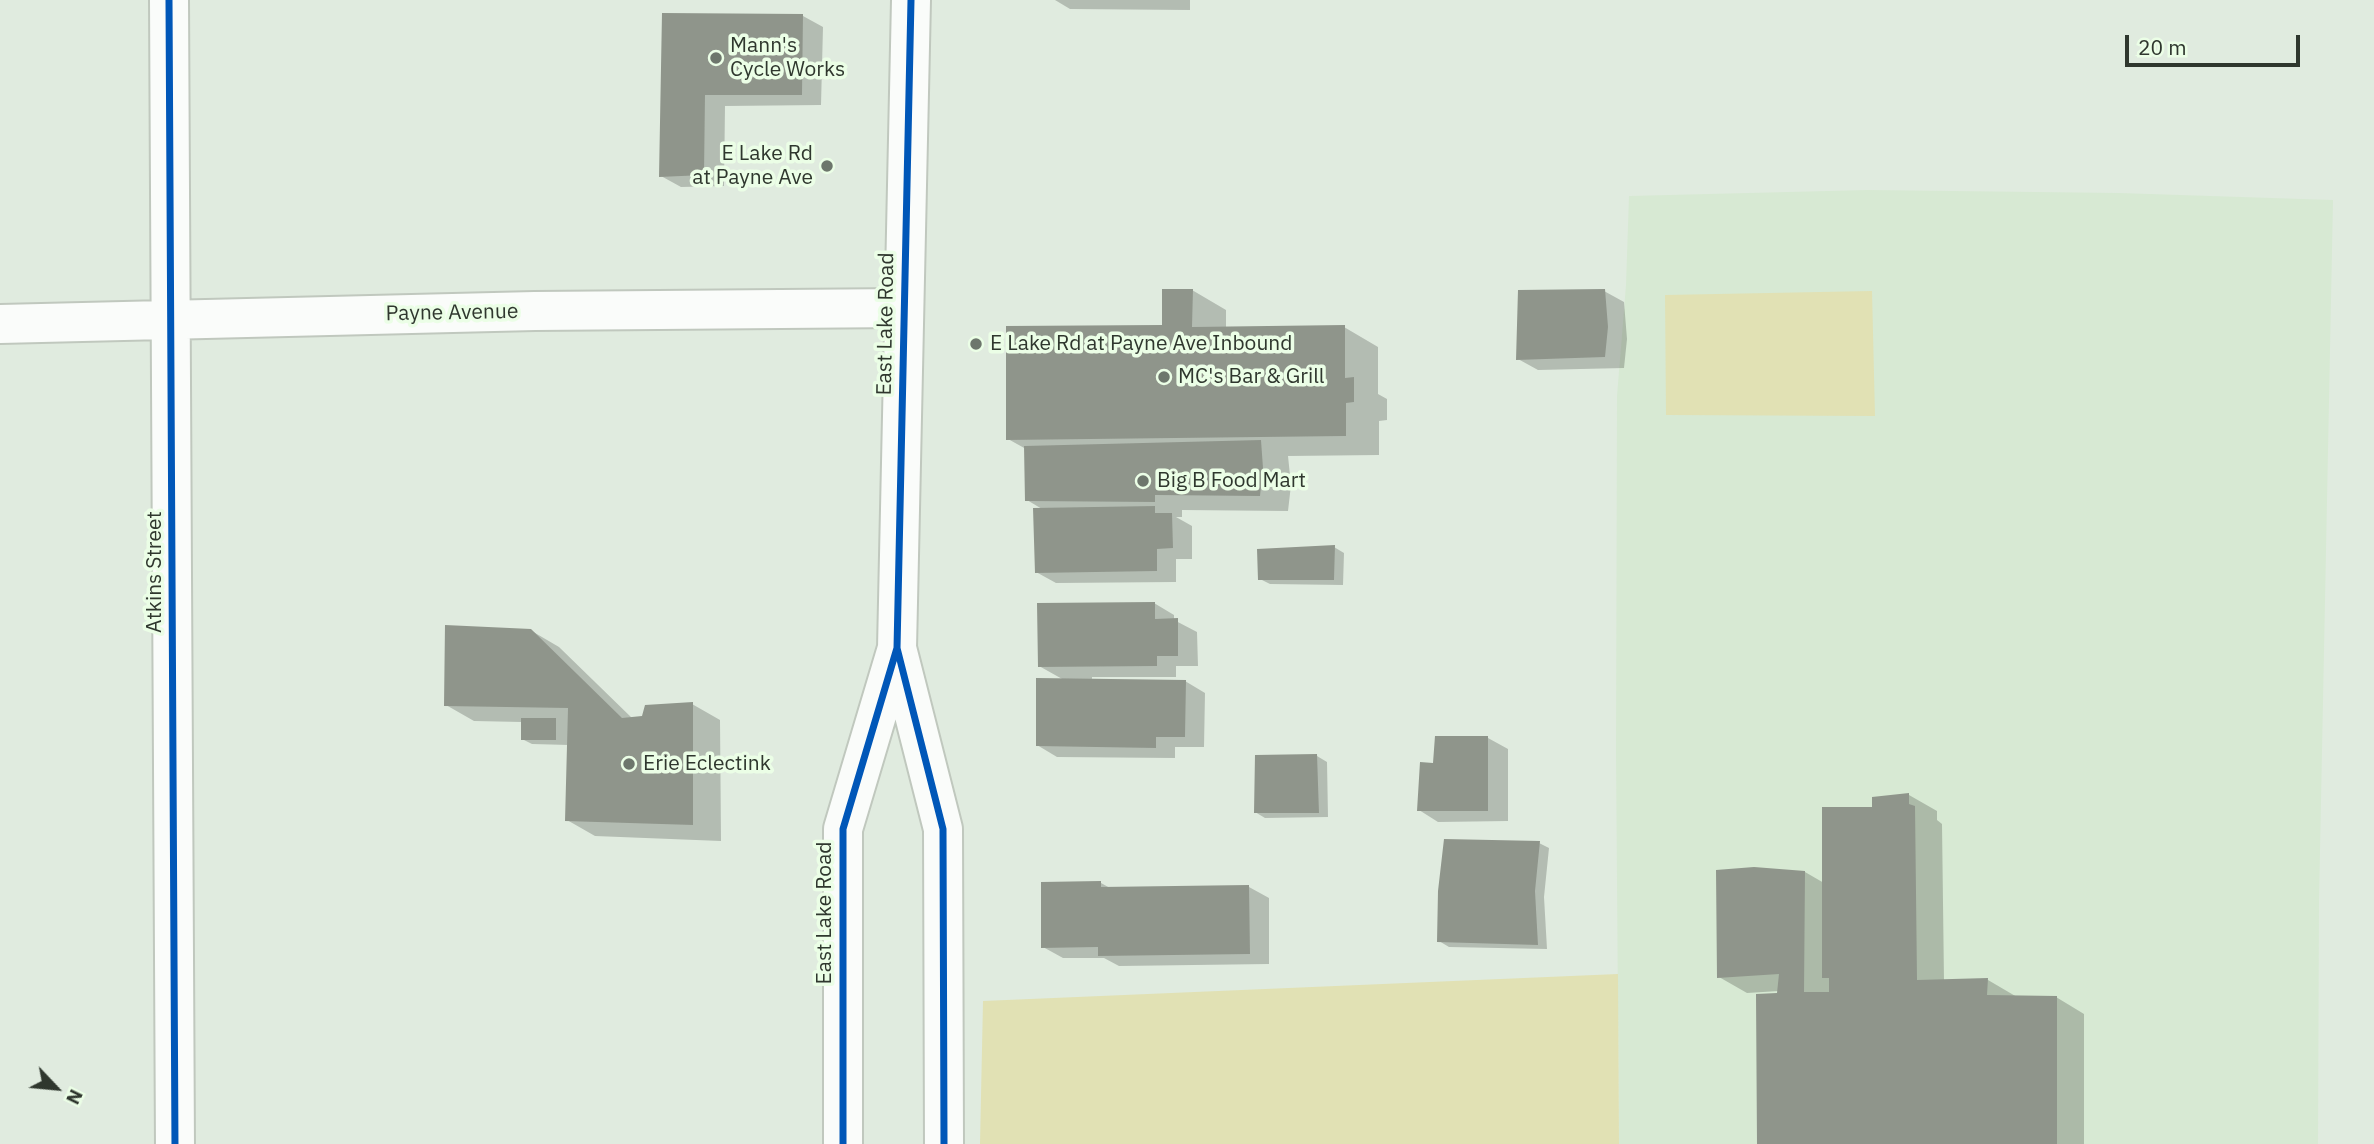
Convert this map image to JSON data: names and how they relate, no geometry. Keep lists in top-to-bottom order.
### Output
{
  "streets": {
    "street": ["Payne Avenue", "East Lake Road", "Atkins Street"]
  },
  "crossings": [
    ["Payne Avenue", "East Lake Road"],
    ["Payne Avenue", "Atkins Street"]
  ],
  "places": [
    "Mann's Cycle Works",
    "E Lake Rd at Payne Ave",
    "E Lake Rd at Payne Ave Inbound",
    "MC's Bar & Grill",
    "Big B Food Mart",
    "Erie Eclectink"
  ],
  "scale_bar": "20 m",
  "north": "bottom right"
}
